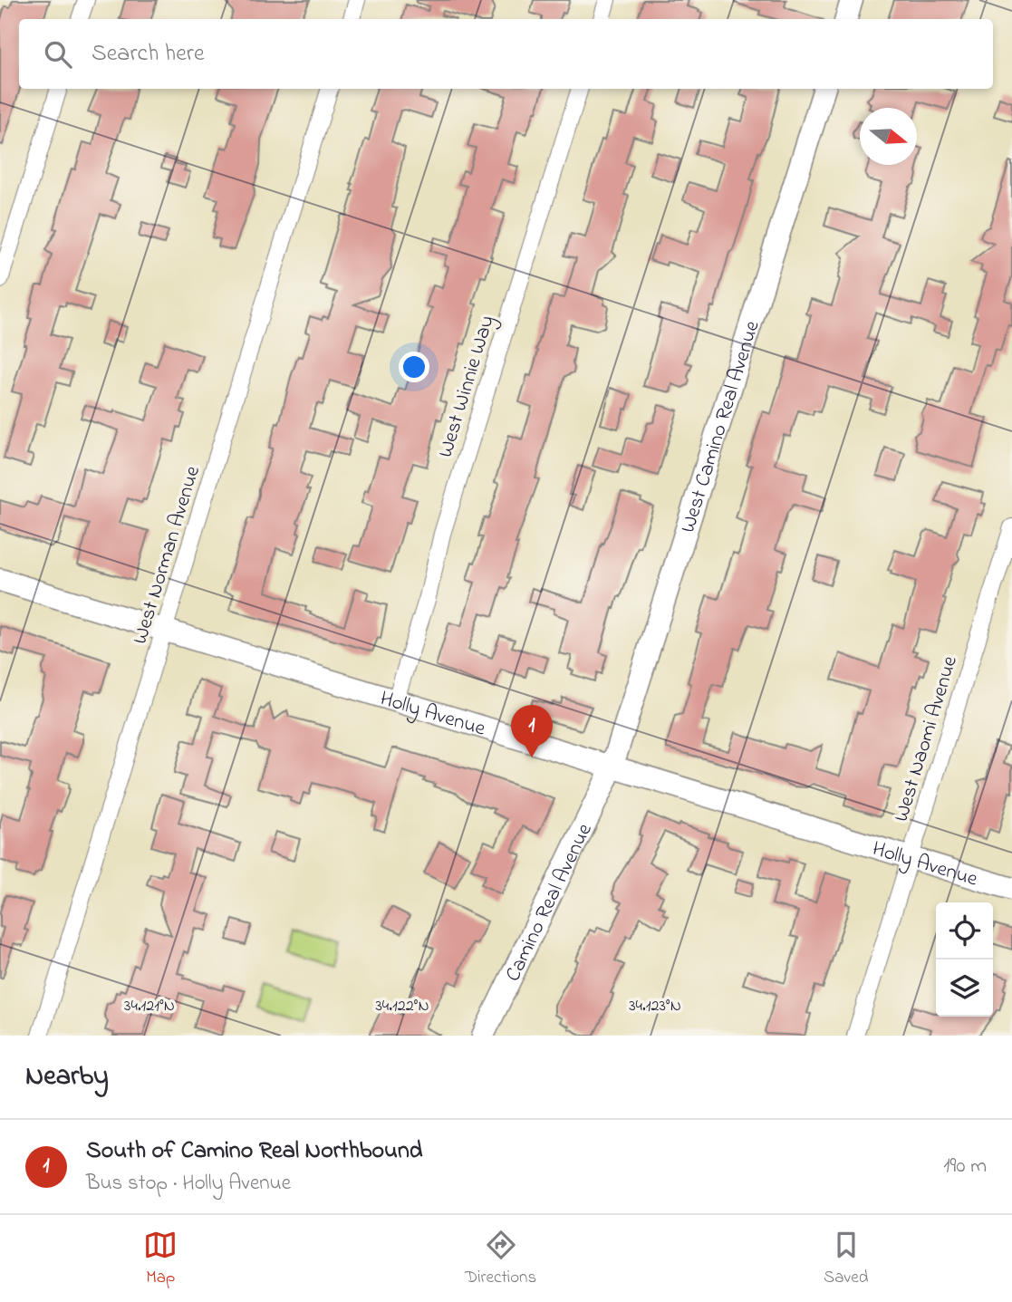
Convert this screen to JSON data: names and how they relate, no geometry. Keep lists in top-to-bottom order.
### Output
{
  "streets": {
    "street": [
      "West Winnie Way",
      "West Camino Real Avenue",
      "West Norman Avenue",
      "Holly Avenue",
      "West Naomi Avenue",
      "Camino Real Avenue"
    ]
  },
  "crossings": [
    ["West Winnie Way", "Holly Avenue"],
    ["West Camino Real Avenue", "Holly Avenue"],
    ["West Camino Real Avenue", "Camino Real Avenue"],
    ["West Norman Avenue", "Holly Avenue"],
    ["Holly Avenue", "West Naomi Avenue"],
    ["Holly Avenue", "Camino Real Avenue"]
  ],
  "north": "right",
  "page": {
    "search": "Search here",
    "pins": "1",
    "heading": "Nearby",
    "list": [
      {
        "mark": "1",
        "name": "South of Camino Real Northbound",
        "note": "Bus stop · Holly Avenue",
        "value": "190 m"
      }
    ],
    "nav": ["Map", "Directions", "Saved"]
  },
  "coordinates": ["34.121°N", "34.122°N", "34.123°N"]
}
